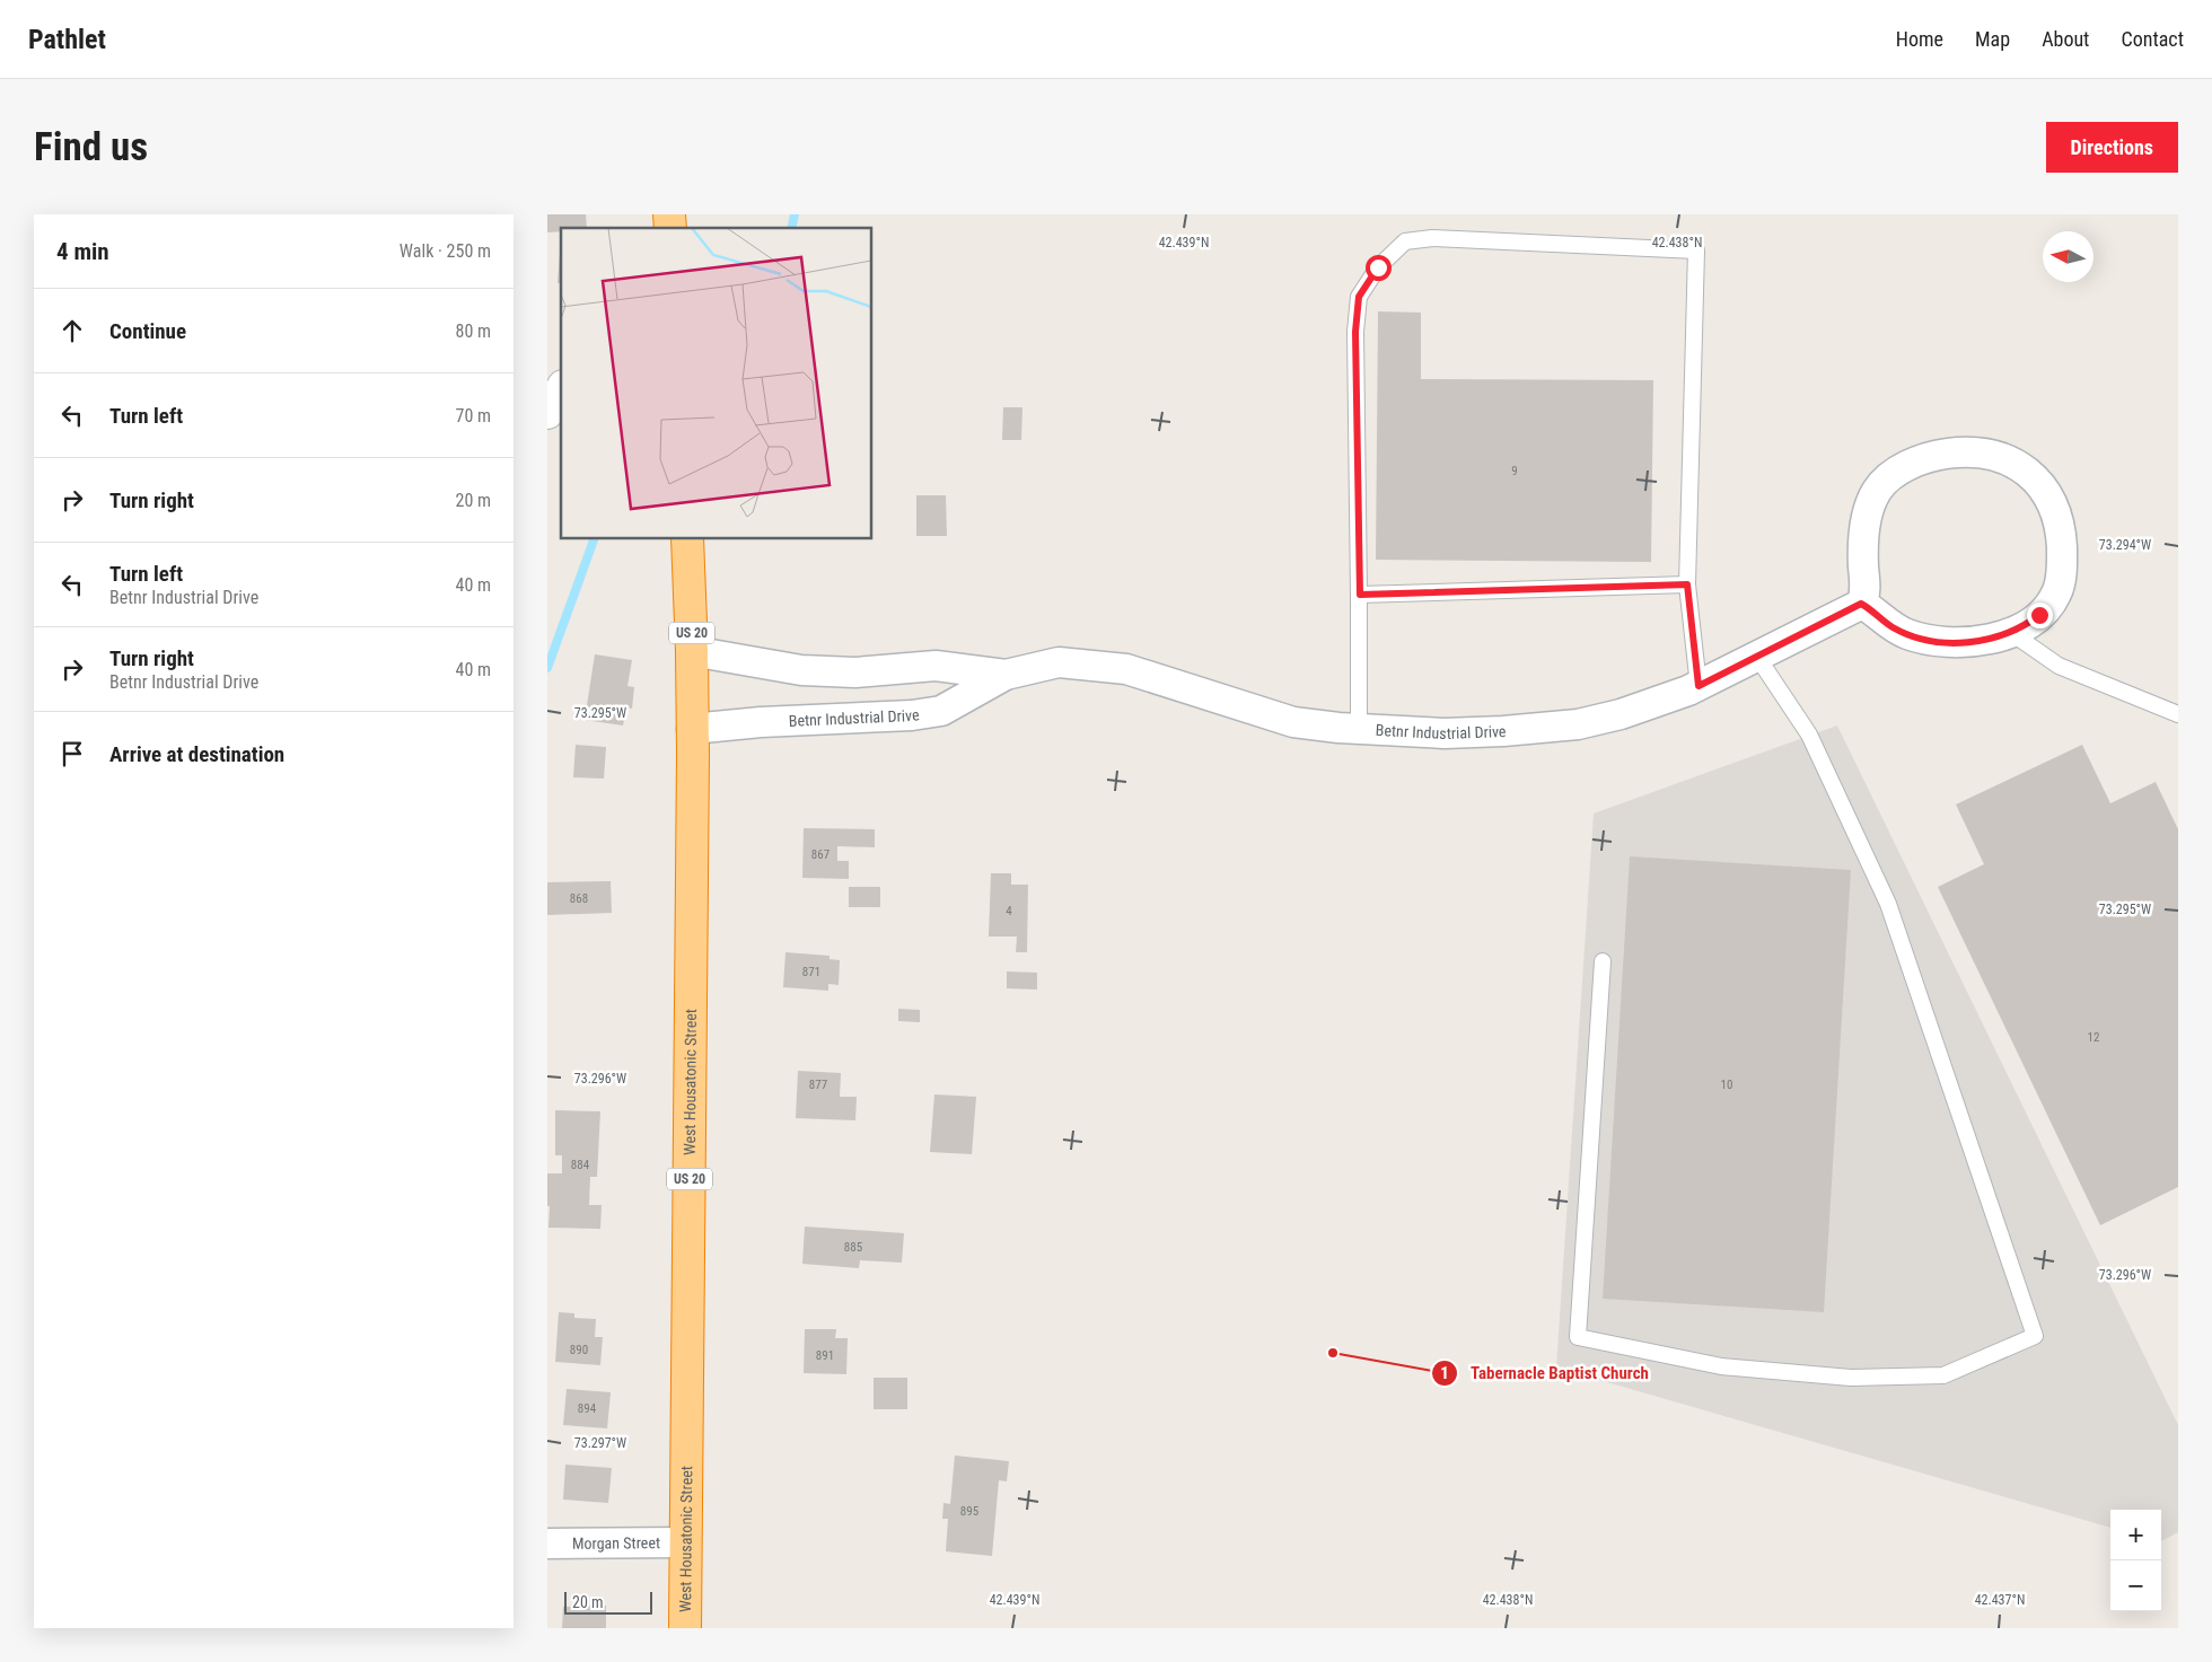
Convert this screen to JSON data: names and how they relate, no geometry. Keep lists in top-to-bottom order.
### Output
{
  "streets": {
    "highway": ["US 20", "West Housatonic Street"],
    "street": ["Betnr Industrial Drive", "Morgan Street"]
  },
  "crossings": [
    ["Betnr Industrial Drive", "West Housatonic Street"],
    ["West Housatonic Street", "Morgan Street"]
  ],
  "places": ["Tabernacle Baptist Church"],
  "house_numbers": [
    "9",
    "867",
    "868",
    "4",
    "871",
    "12",
    "877",
    "10",
    "884",
    "885",
    "890",
    "891",
    "894",
    "895"
  ],
  "scale_bar": "20 m",
  "north": "left",
  "page": {
    "header": "Pathlet",
    "nav": [
      "Home",
      "Map",
      "About",
      "Contact"
    ],
    "buttons": "Directions",
    "title": "Find us",
    "heading": ["4 min", "Walk · 250 m"],
    "list": [
      ["Continue", "80 m"],
      ["Turn left", "70 m"],
      ["Turn right", "20 m"],
      ["Turn left", "Betnr Industrial Drive", "40 m"],
      ["Turn right", "Betnr Industrial Drive", "40 m"],
      "Arrive at destination"
    ],
    "map_buttons": ["+", "−"],
    "scale": "20 m"
  },
  "coordinates": [
    "42.439°N",
    "42.438°N",
    "73.294°W",
    "73.295°W",
    "73.296°W",
    "73.297°W",
    "42.437°N"
  ]
}
